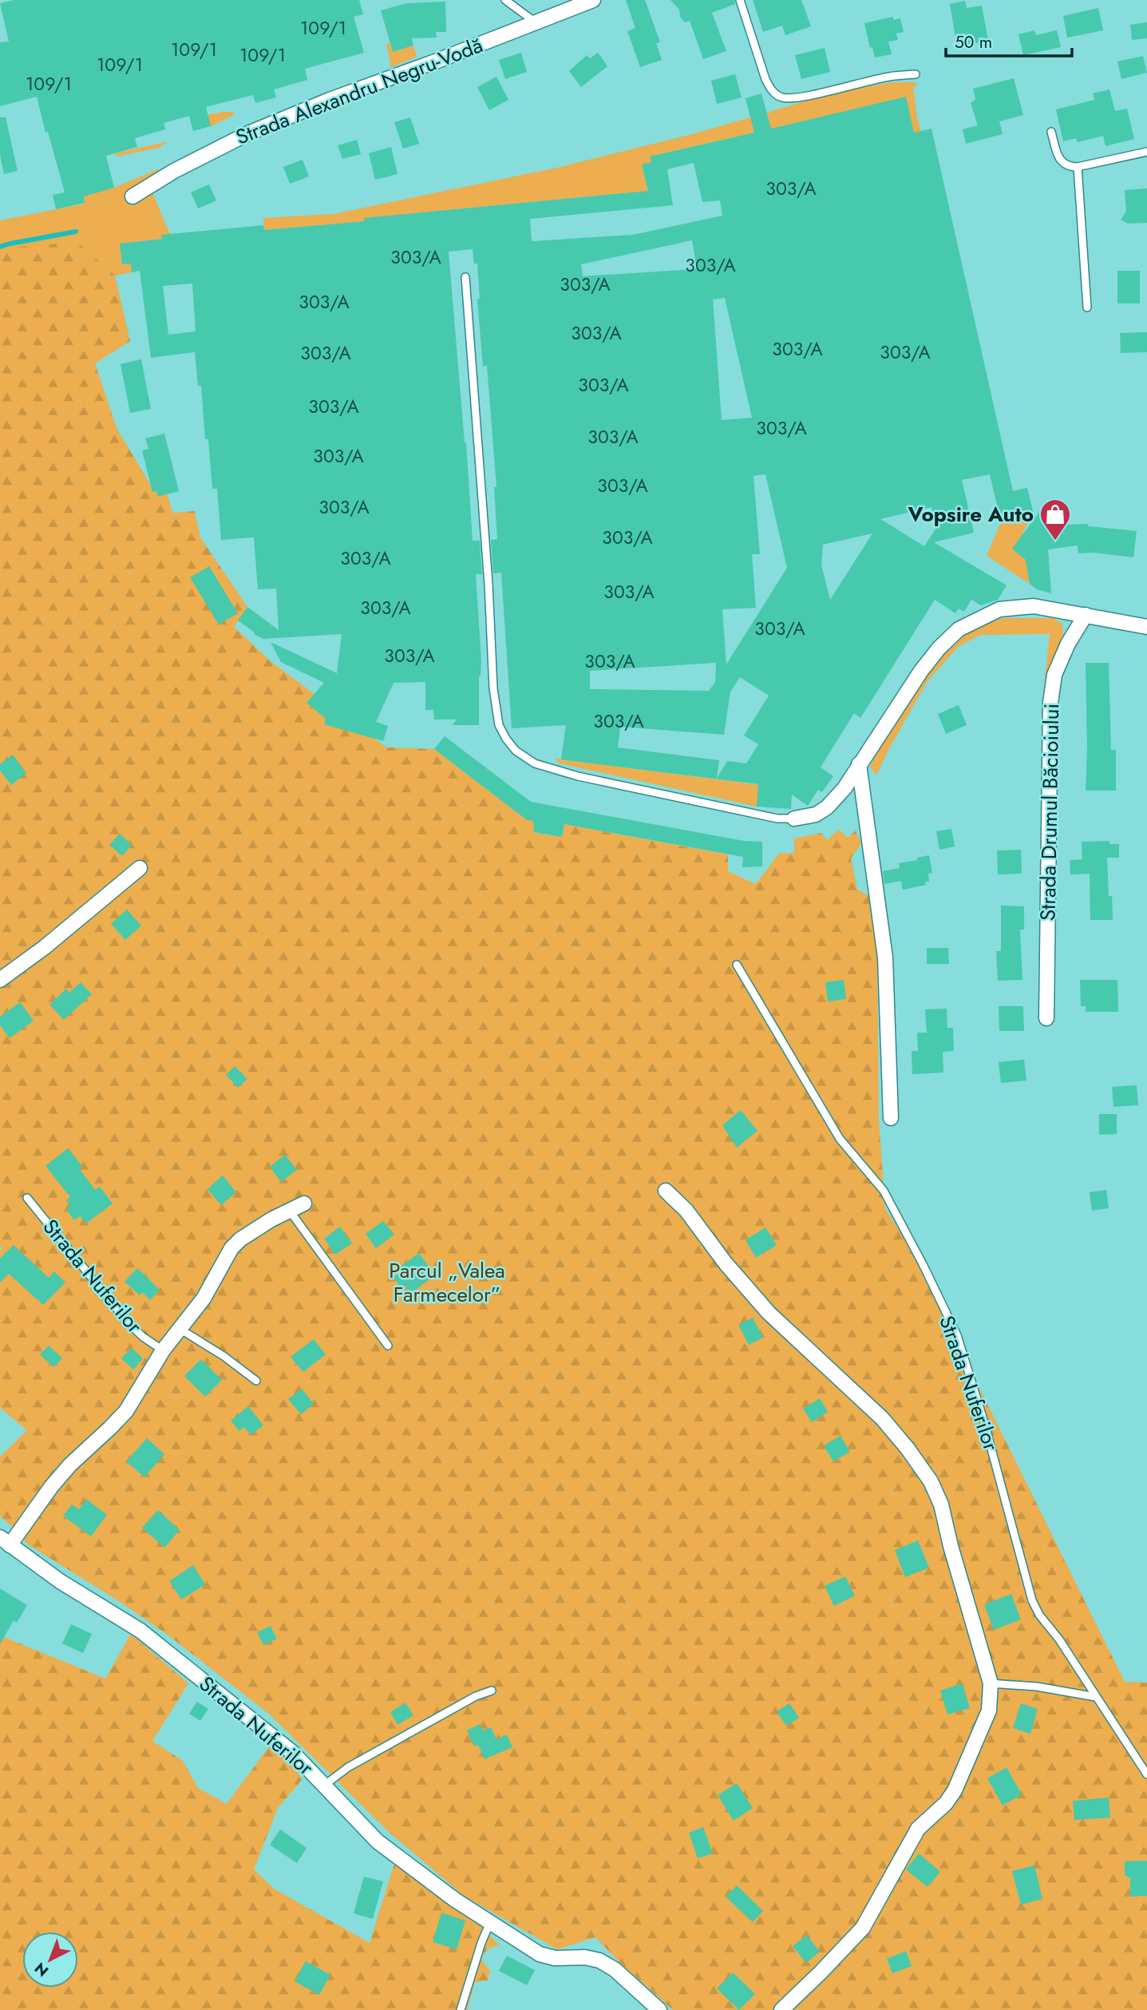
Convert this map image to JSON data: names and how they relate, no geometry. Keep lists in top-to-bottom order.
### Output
{
  "streets": {
    "street": ["Strada Alexandru Negru-Vodă", "Strada Drumul Băcioiului", "Strada Nuferilor"]
  },
  "parks": ["Parcul „Valea Farmecelor”"],
  "places": {
    "shop": ["Vopsire Auto"]
  },
  "house_numbers": [
    "109/1",
    "109/1",
    "109/1",
    "109/1",
    "109/1",
    "303/A",
    "303/A",
    "303/A",
    "303/A",
    "303/A",
    "303/A",
    "303/A",
    "303/A",
    "303/A",
    "303/A",
    "303/A",
    "303/A",
    "303/A",
    "303/A",
    "303/A",
    "303/A",
    "303/A",
    "303/A",
    "303/A",
    "303/A",
    "303/A",
    "303/A",
    "303/A",
    "303/A"
  ],
  "scale_bar": "50 m",
  "north": "bottom left"
}
